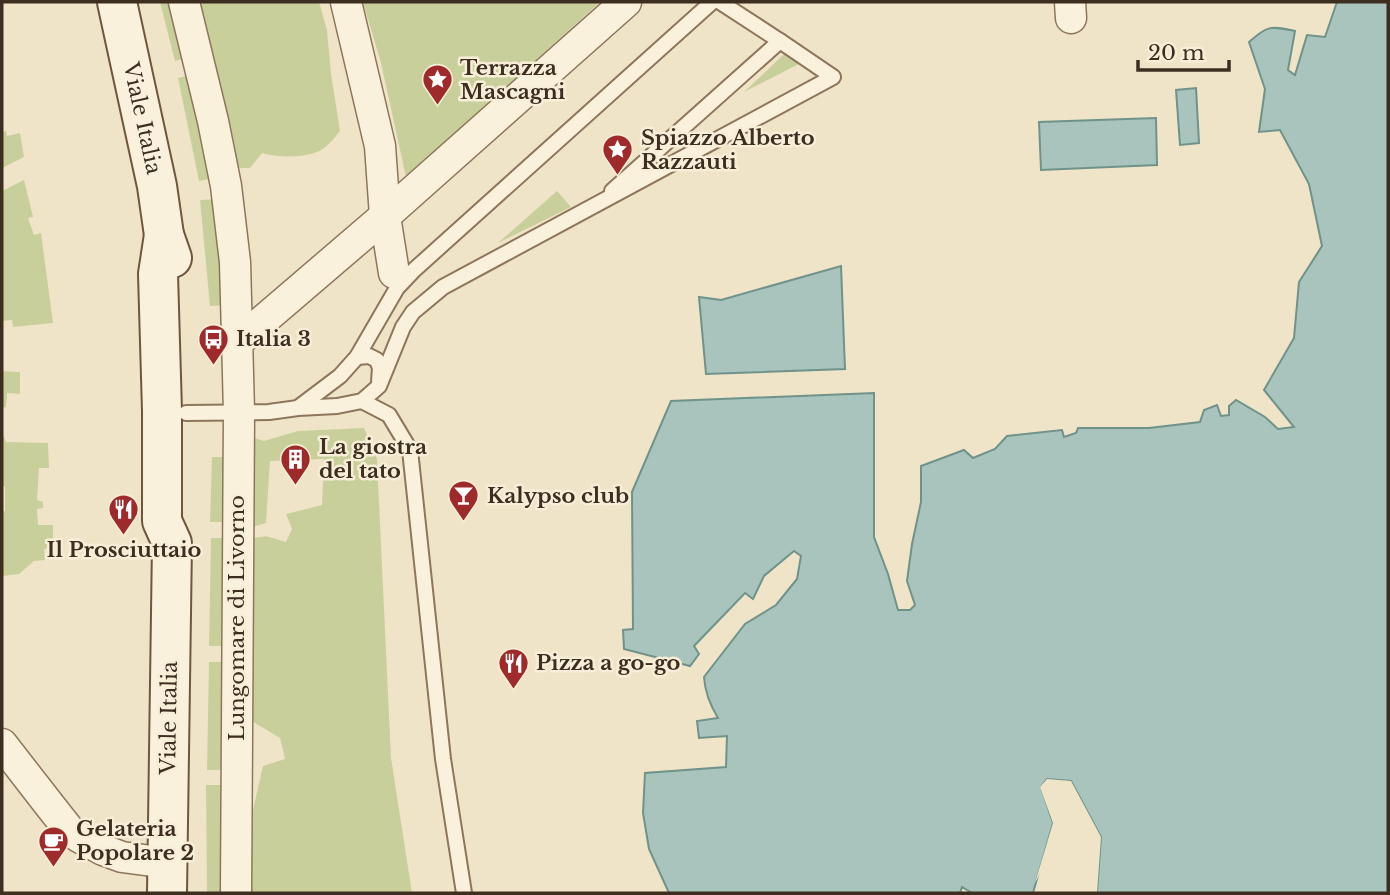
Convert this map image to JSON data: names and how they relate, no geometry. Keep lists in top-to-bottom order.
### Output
{
  "streets": {
    "main road": ["Viale Italia"],
    "street": ["Lungomare di Livorno"]
  },
  "places": {
    "place": ["Terrazza Mascagni", "Spiazzo Alberto Razzauti"],
    "bus stop": ["Italia 3"],
    "building": ["La giostra del tato"],
    "bar": ["Kalypso club"],
    "restaurant": ["Il Prosciuttaio", "Pizza a go-go"],
    "cafe": ["Gelateria Popolare 2"]
  },
  "scale_bar": "20 m"
}
